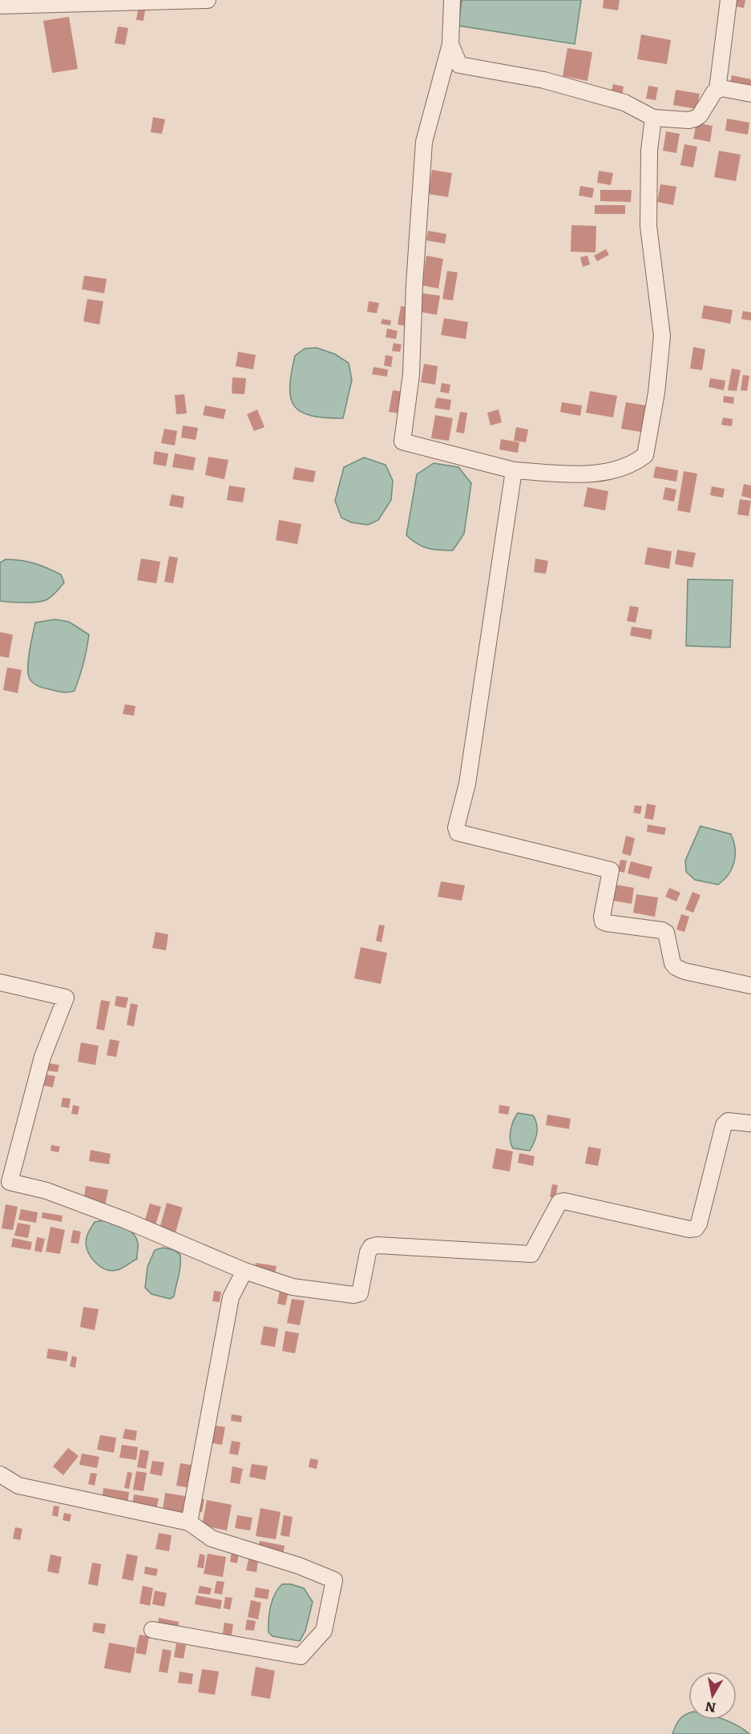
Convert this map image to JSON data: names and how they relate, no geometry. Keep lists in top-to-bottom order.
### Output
{
  "north": "bottom"
}
